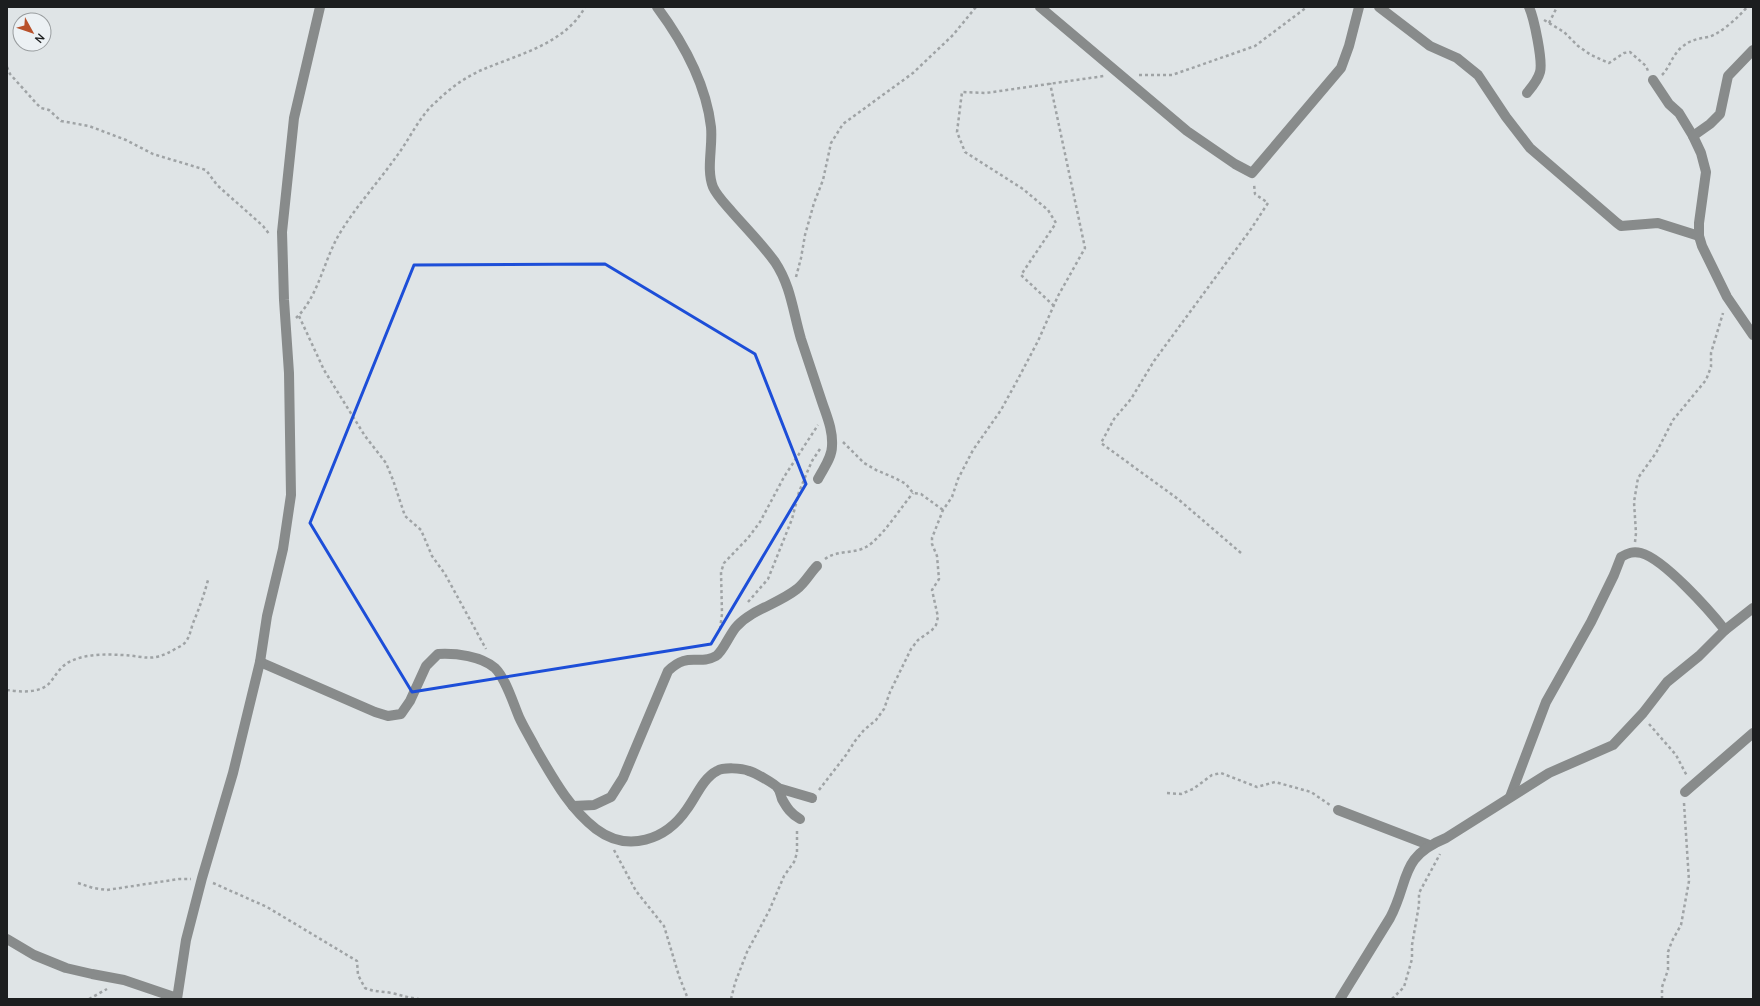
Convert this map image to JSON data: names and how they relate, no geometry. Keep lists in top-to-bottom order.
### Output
{
  "north": "bottom right"
}
